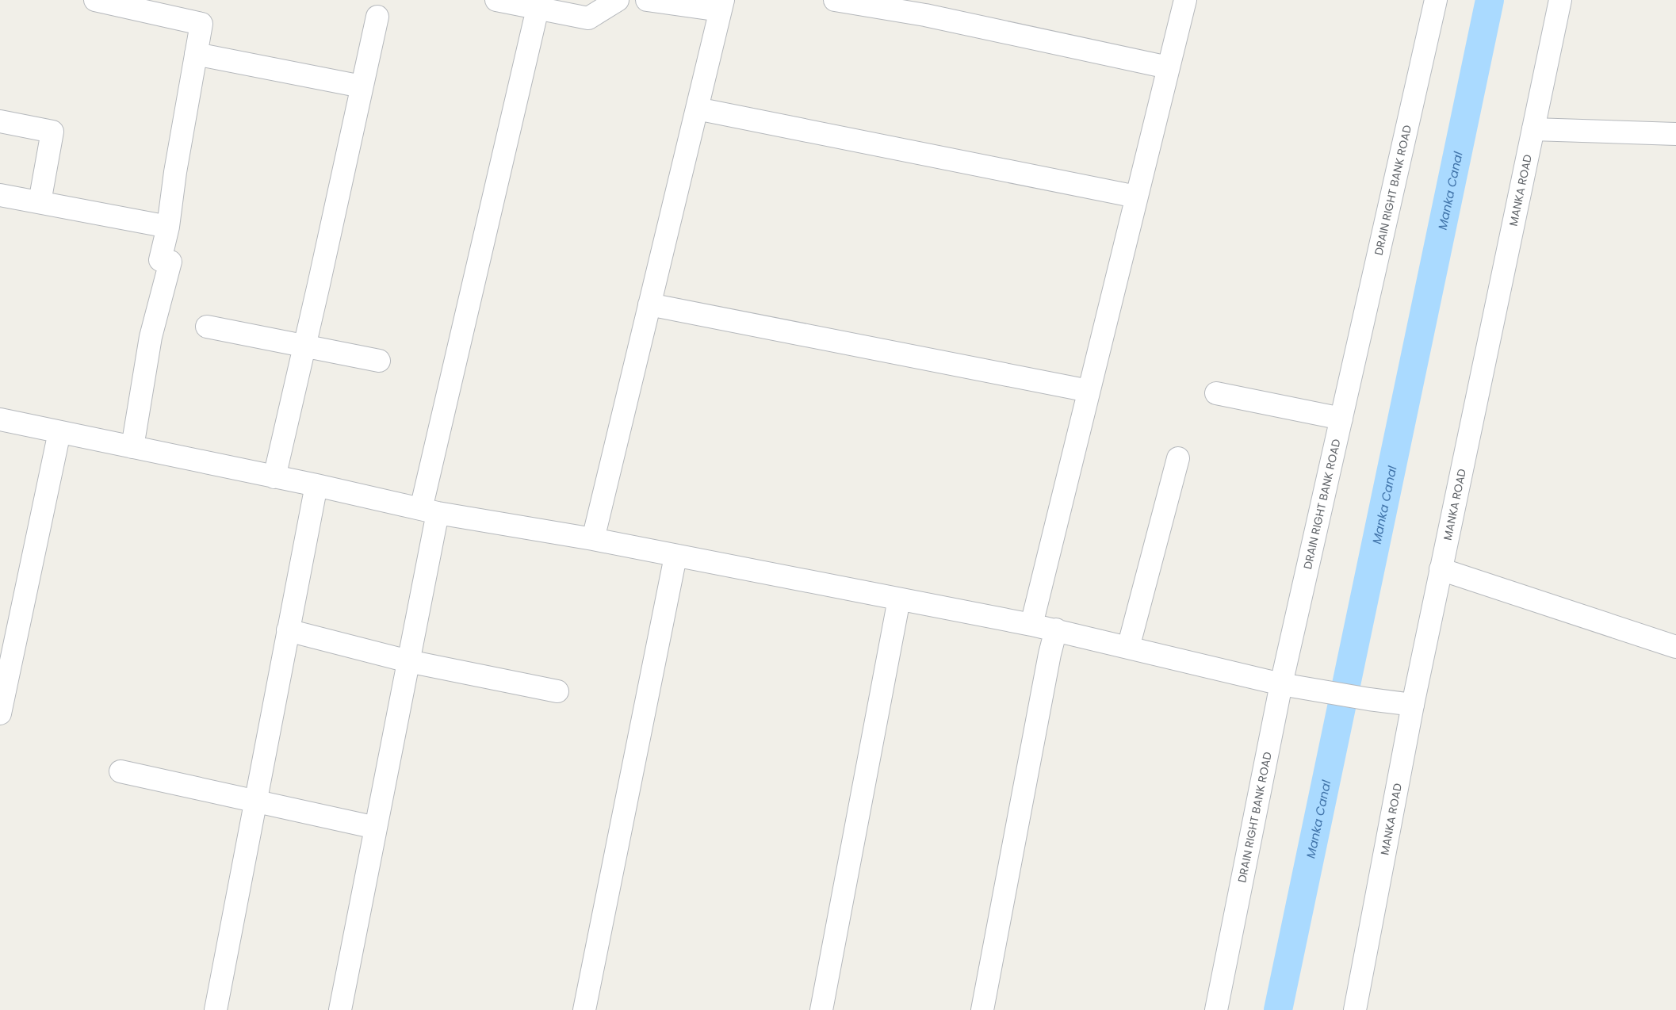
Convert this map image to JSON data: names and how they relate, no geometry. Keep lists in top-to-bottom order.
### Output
{
  "streets": {
    "street": ["MANKA ROAD", "DRAIN RIGHT BANK ROAD"]
  },
  "water": ["Manka Canal"]
}
